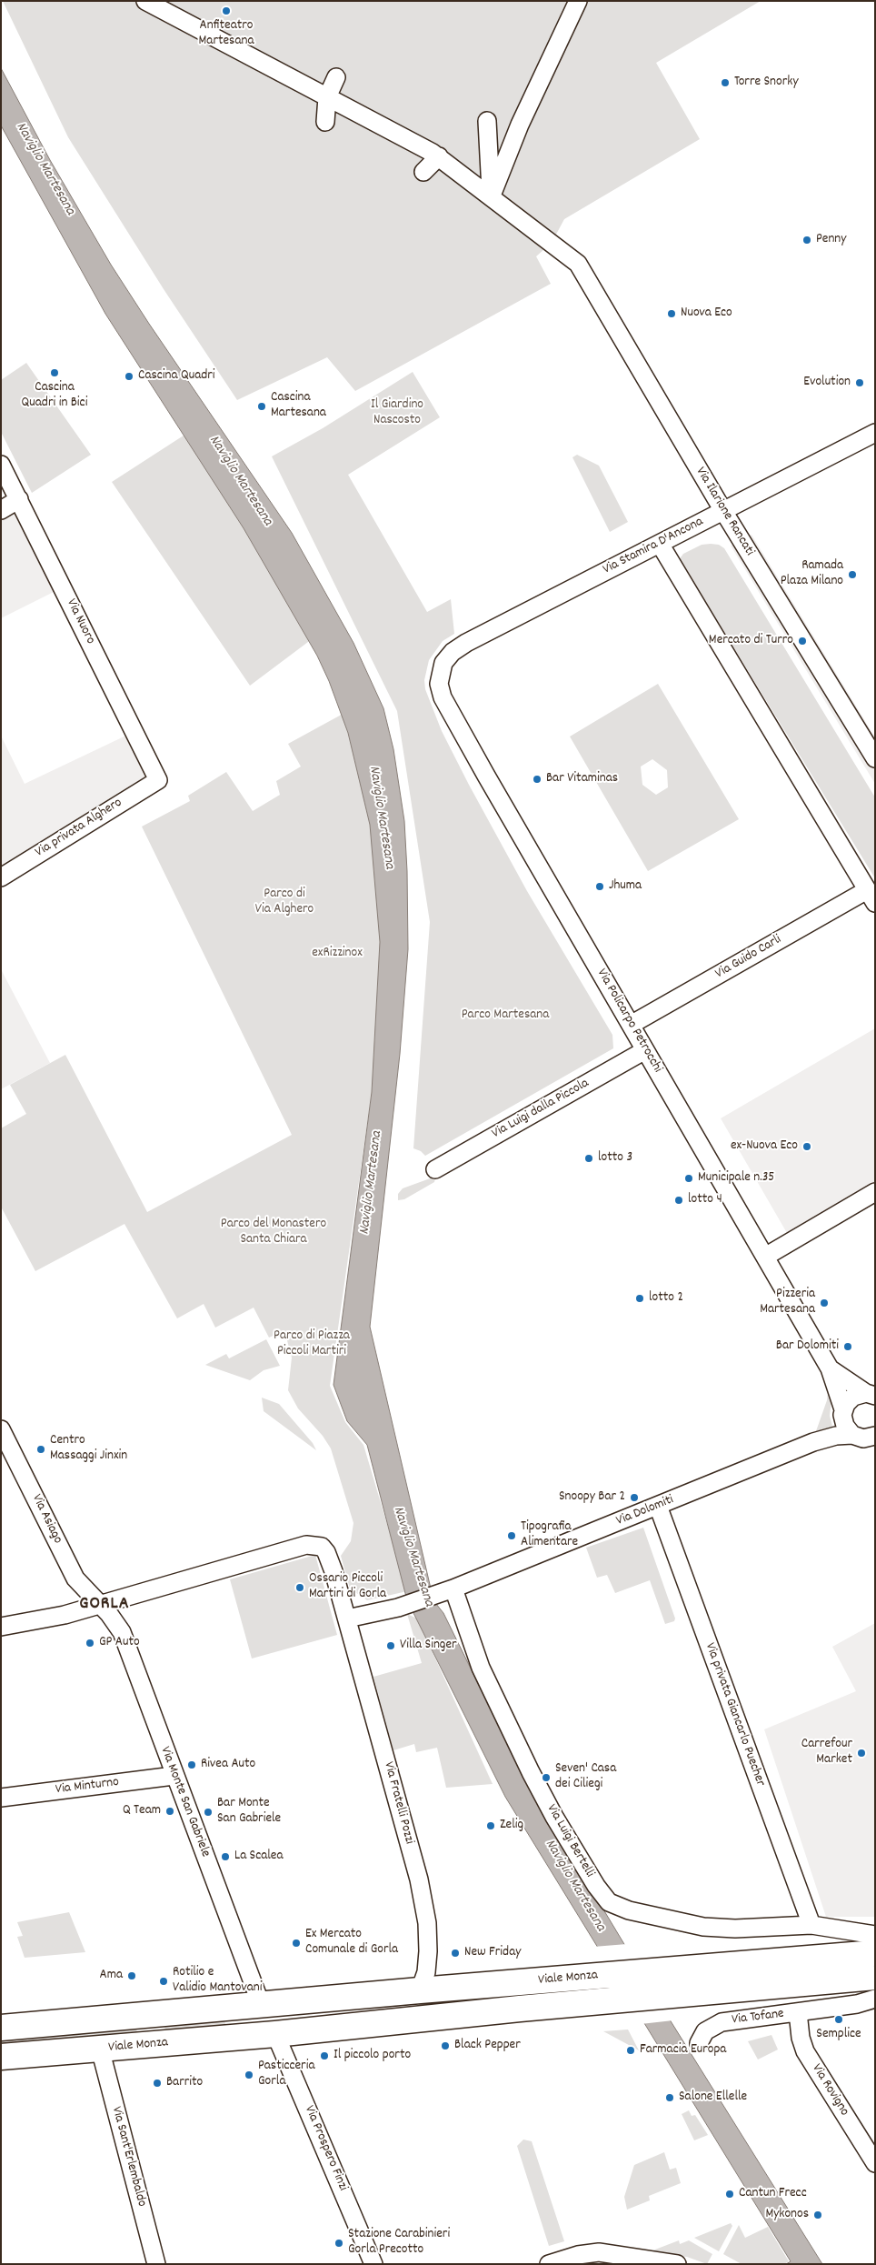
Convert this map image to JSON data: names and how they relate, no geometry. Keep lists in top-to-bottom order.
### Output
{
  "streets": {
    "main road": ["Viale Monza"],
    "street": [
      "Via Ilarione Rancati",
      "Via Stamira D'Ancona",
      "Via Nuoro",
      "Via privata Alghero",
      "Via Guido Carli",
      "Via Policarpo Petrocchi",
      "Via Luigi dalla Piccola",
      "Via Dolomiti",
      "Via Asiago",
      "Via privata Giancarlo Puecher",
      "Via Minturno",
      "Via Monte San Gabriele",
      "Via Fratelli Pozzi",
      "Via Luigi Bertelli",
      "Via Tofane",
      "Via Rovigno",
      "Via Prospero Finzi",
      "Via Sant'Erlembaldo"
    ]
  },
  "crossings": [
    ["Via Ilarione Rancati", "Via Stamira D'Ancona"],
    ["Via Stamira D'Ancona", "Via Policarpo Petrocchi"],
    ["Via Nuoro", "Via privata Alghero"],
    ["Via Guido Carli", "Via Policarpo Petrocchi"],
    ["Via Policarpo Petrocchi", "Via Luigi dalla Piccola"],
    ["Via Dolomiti", "Via privata Giancarlo Puecher"],
    ["Via Dolomiti", "Via Fratelli Pozzi"],
    ["Via Dolomiti", "Via Luigi Bertelli"],
    ["Via Asiago", "Via Monte San Gabriele"],
    ["Via Asiago", "Via Fratelli Pozzi"],
    ["Via privata Giancarlo Puecher", "Via Luigi Bertelli"],
    ["Via Minturno", "Via Monte San Gabriele"],
    ["Via Monte San Gabriele", "Via Fratelli Pozzi"],
    ["Via Monte San Gabriele", "Viale Monza"],
    ["Via Fratelli Pozzi", "Viale Monza"],
    ["Viale Monza", "Via Prospero Finzi"],
    ["Viale Monza", "Via Sant'Erlembaldo"],
    ["Via Tofane", "Via Rovigno"]
  ],
  "districts": ["GORLA"],
  "water": ["Naviglio Martesana"],
  "parks": [
    "Il Giardino Nascosto",
    "Parco di Via Alghero",
    "exRizzinox",
    "Parco Martesana",
    "Parco del Monastero Santa Chiara",
    "Parco di Piazza Piccoli Martiri"
  ],
  "places": [
    "Anfiteatro Martesana",
    "Torre Snorky",
    "Penny",
    "Nuova Eco",
    "Cascina Quadri in Bici",
    "Cascina Quadri",
    "Evolution",
    "Cascina Martesana",
    "Ramada Plaza Milano",
    "Mercato di Turro",
    "Bar Vitaminas",
    "Jhuma",
    "ex-Nuova Eco",
    "lotto 3",
    "Municipale n.35",
    "lotto 4",
    "lotto 2",
    "Pizzeria Martesana",
    "Bar Dolomiti",
    "Centro Massaggi Jinxin",
    "Snoopy Bar 2",
    "Tipografia Alimentare",
    "Ossario Piccoli Martiri di Gorla",
    "GP Auto",
    "Villa Singer",
    "Carrefour Market",
    "Rivea Auto",
    "Seven' Casa dei Ciliegi",
    "Q Team",
    "Bar Monte San Gabriele",
    "Zelig",
    "La Scalea",
    "Ex Mercato Comunale di Gorla",
    "New Friday",
    "Ama",
    "Rotilio e Validio Mantovani",
    "Semplice",
    "Black Pepper",
    "Farmacia Europa",
    "Il piccolo porto",
    "Pasticceria Gorla",
    "Barrito",
    "Salone Ellelle",
    "Cantun Frecc",
    "Mykonos",
    "Stazione Carabinieri Gorla Precotto"
  ]
}
